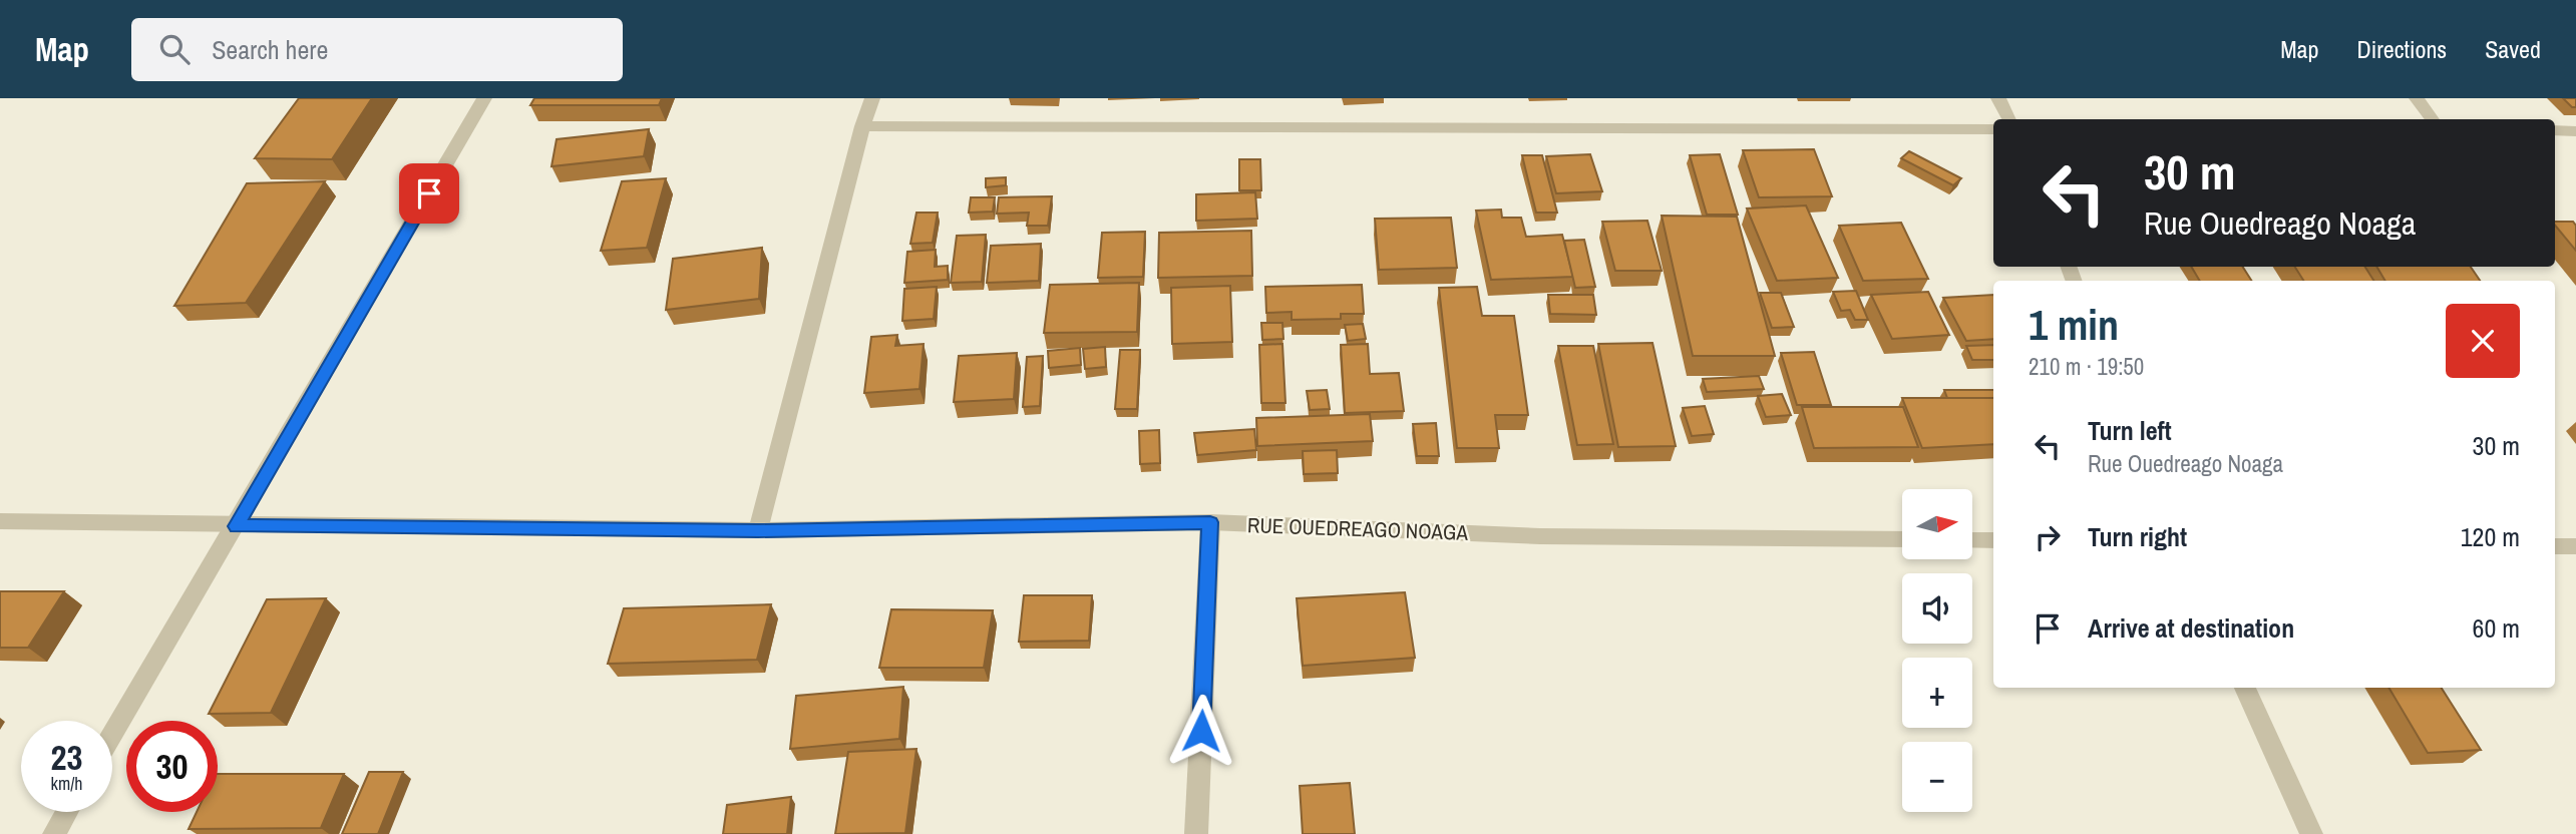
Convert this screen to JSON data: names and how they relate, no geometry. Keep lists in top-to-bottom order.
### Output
{
  "streets": {
    "street": ["RUE OUEDREAGO NOAGA"]
  },
  "north": "right",
  "page": {
    "header": "Map",
    "search": "Search here",
    "nav": ["Map", "Directions", "Saved"],
    "turn": ["30 m", "Rue Ouedreago Noaga"],
    "heading": ["1 min", "210 m · 19:50"],
    "list": [
      {
        "name": "Turn left",
        "note": "Rue Ouedreago Noaga",
        "value": "30 m"
      },
      {
        "name": "Turn right",
        "value": "120 m"
      },
      {
        "name": "Arrive at destination",
        "value": "60 m"
      }
    ],
    "map_buttons": ["+", "−"],
    "speed": "23 km/h",
    "limit": "30"
  }
}
